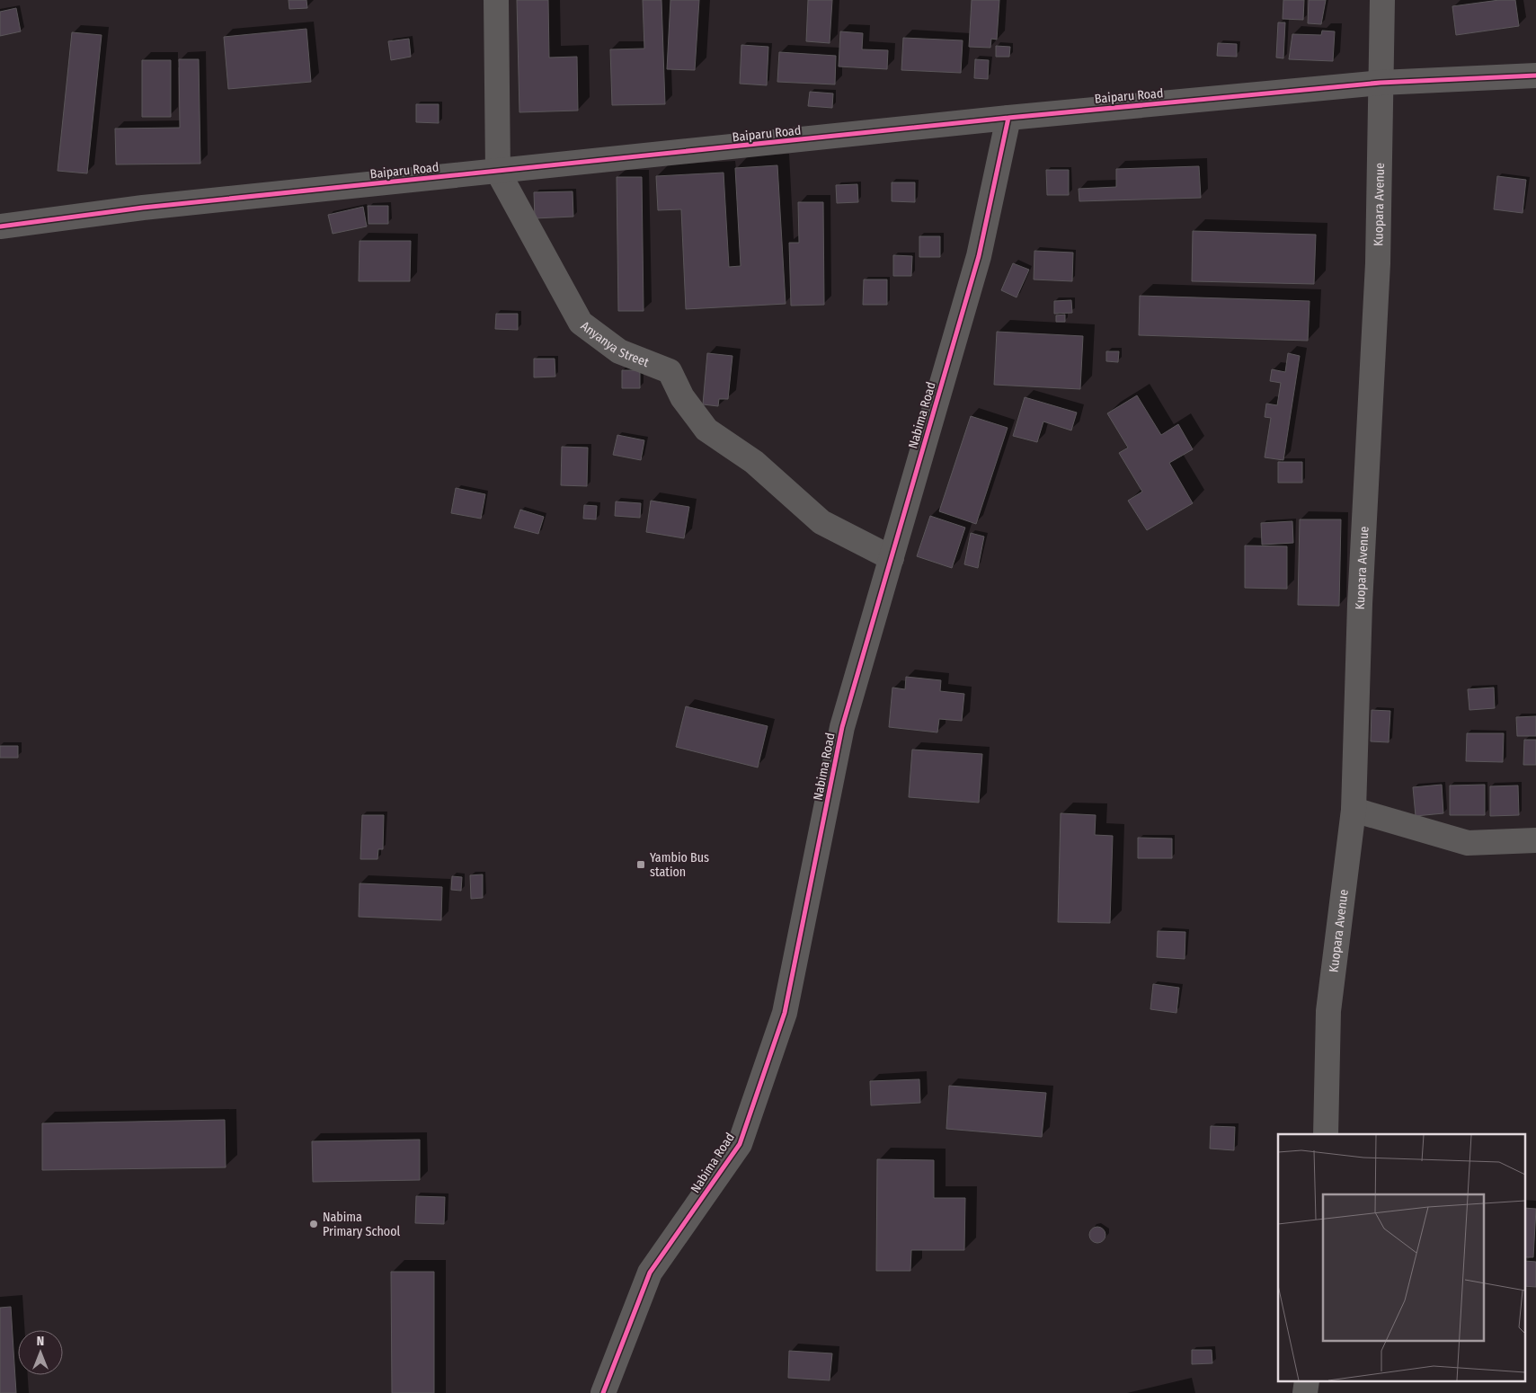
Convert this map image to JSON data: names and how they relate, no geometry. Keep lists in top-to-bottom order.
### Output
{
  "streets": {
    "street": [
      "Baiparu Road",
      "Kuopara Avenue",
      "Anyanya Street",
      "Nabima Road"
    ]
  },
  "crossings": [
    ["Baiparu Road", "Kuopara Avenue"],
    ["Baiparu Road", "Anyanya Street"],
    ["Baiparu Road", "Nabima Road"],
    ["Anyanya Street", "Nabima Road"]
  ],
  "places": {
    "transit": ["Yambio Bus station"],
    "other": ["Nabima Primary School"]
  },
  "north": "top"
}
